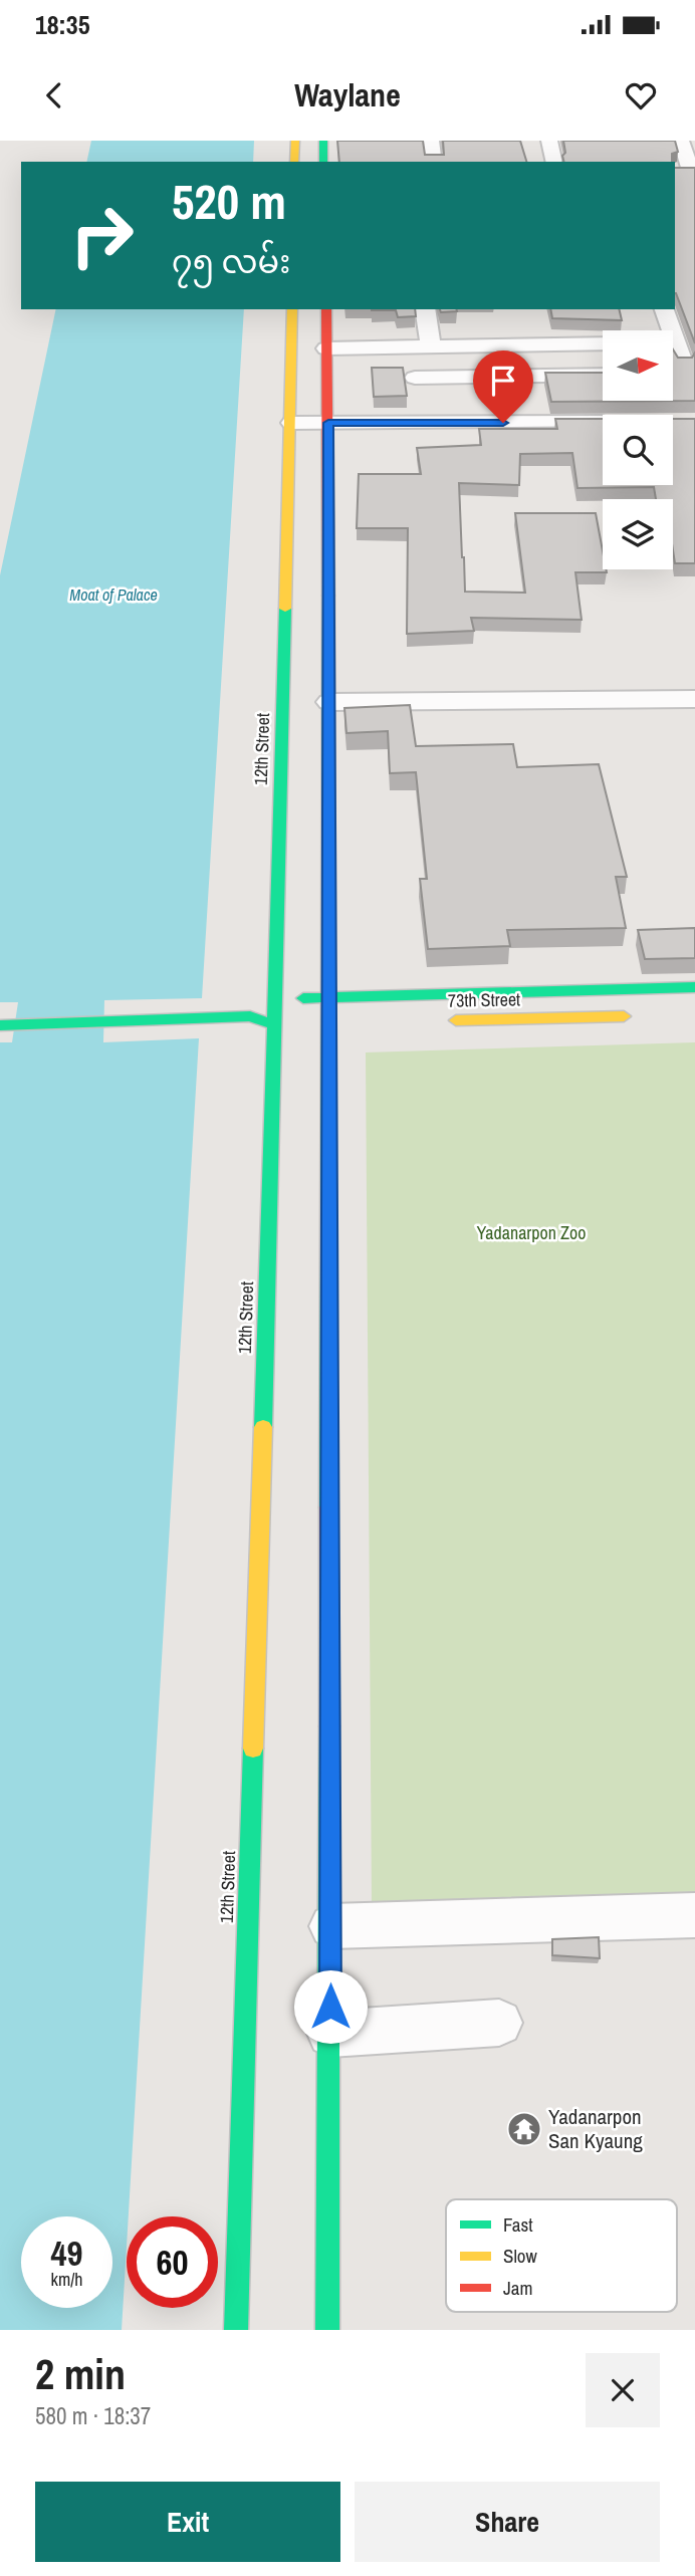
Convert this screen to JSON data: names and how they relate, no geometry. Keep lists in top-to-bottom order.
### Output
{
  "streets": {
    "main road": ["12th Street", "73th Street"]
  },
  "crossings": [
    ["12th Street", "73th Street"]
  ],
  "water": ["Moat of Palace"],
  "parks": ["Yadanarpon Zoo"],
  "places": {
    "temple": ["Yadanarpon San Kyaung"]
  },
  "legend": ["Fast", "Slow", "Jam"],
  "north": "right",
  "page": {
    "status": "18:35",
    "header": "Waylane",
    "turn": ["520 m", "၇၅ လမ်း"],
    "speed": "49 km/h",
    "limit": "60",
    "heading": ["2 min", "580 m · 18:37"],
    "buttons": ["Exit", "Share"]
  }
}
